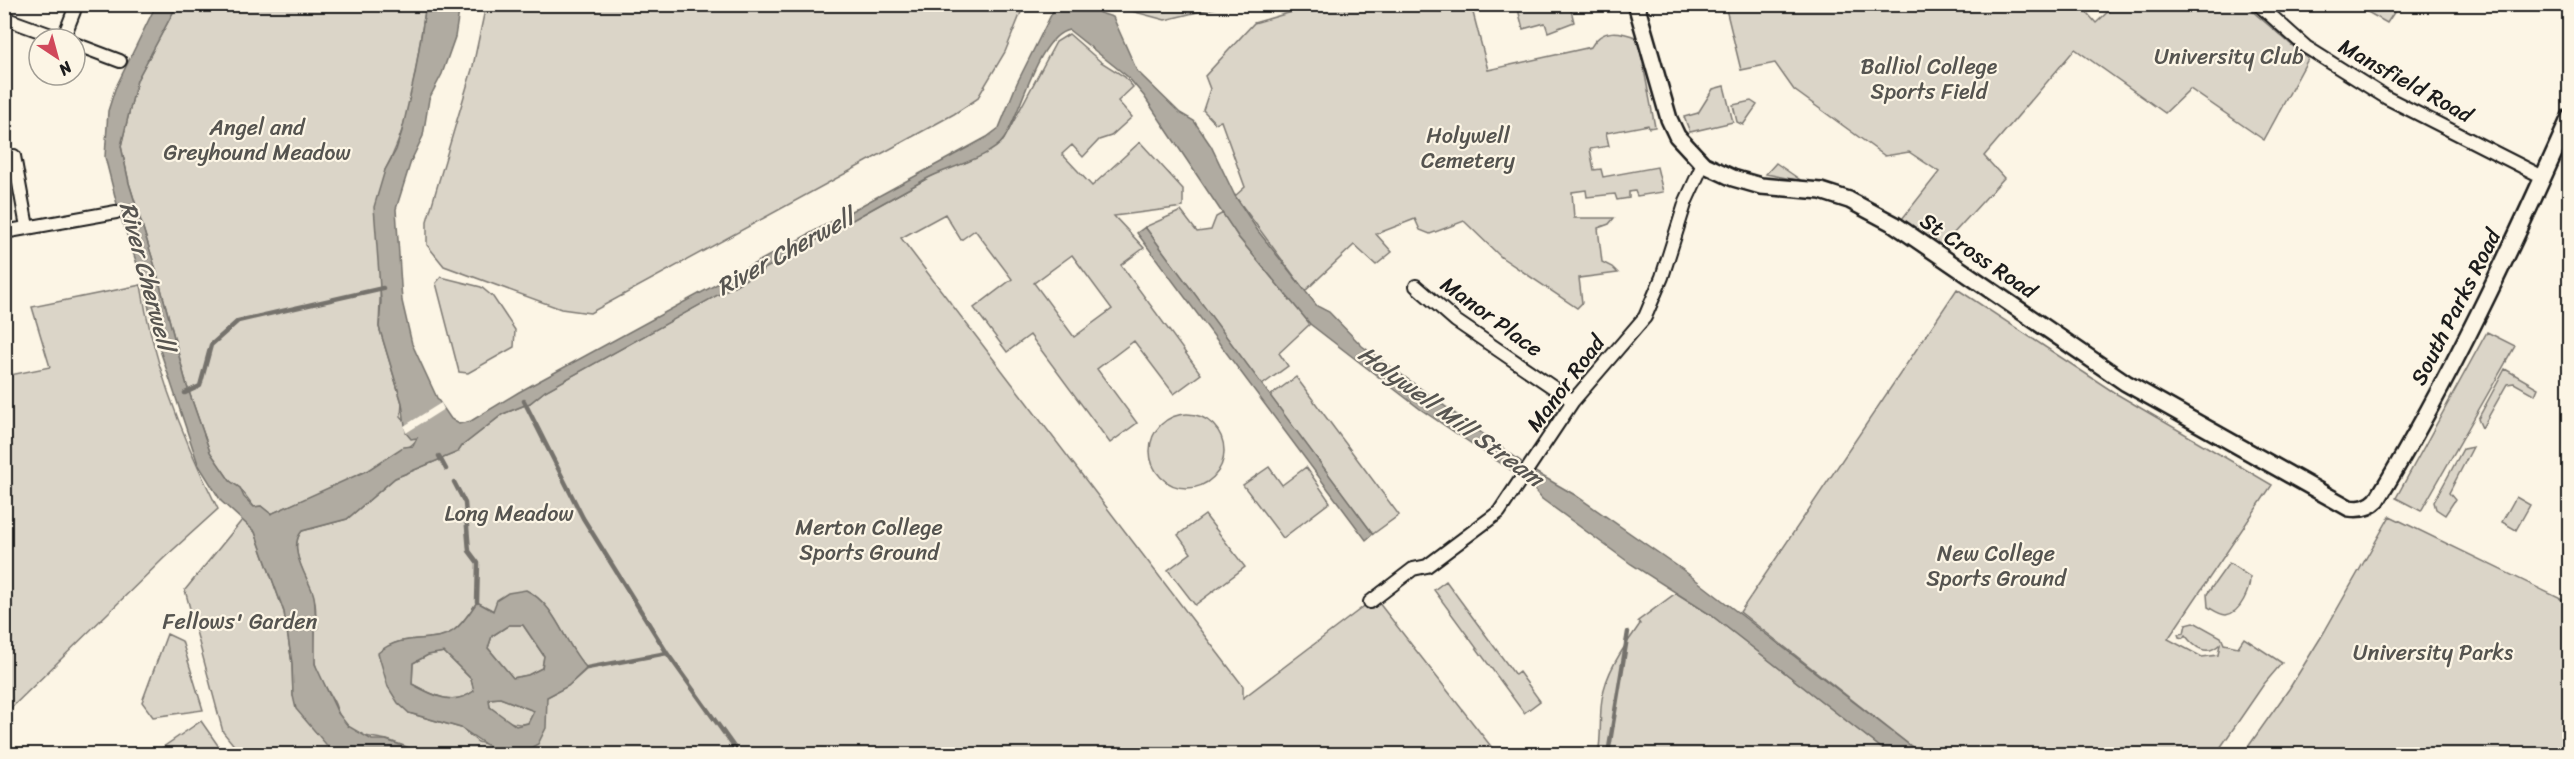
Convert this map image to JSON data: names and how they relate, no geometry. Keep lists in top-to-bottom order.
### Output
{
  "streets": {
    "street": [
      "Mansfield Road",
      "St Cross Road",
      "South Parks Road",
      "Manor Place",
      "Manor Road"
    ]
  },
  "crossings": [
    ["Mansfield Road", "South Parks Road"],
    ["St Cross Road", "South Parks Road"],
    ["St Cross Road", "Manor Road"],
    ["Manor Place", "Manor Road"]
  ],
  "water": ["River Cherwell", "Holywell Mill Stream"],
  "parks": [
    "University Club",
    "Balliol College Sports Field",
    "Angel and Greyhound Meadow",
    "Holywell Cemetery",
    "Long Meadow",
    "Merton College Sports Ground",
    "New College Sports Ground",
    "Fellows' Garden",
    "University Parks"
  ],
  "north": "bottom right"
}
